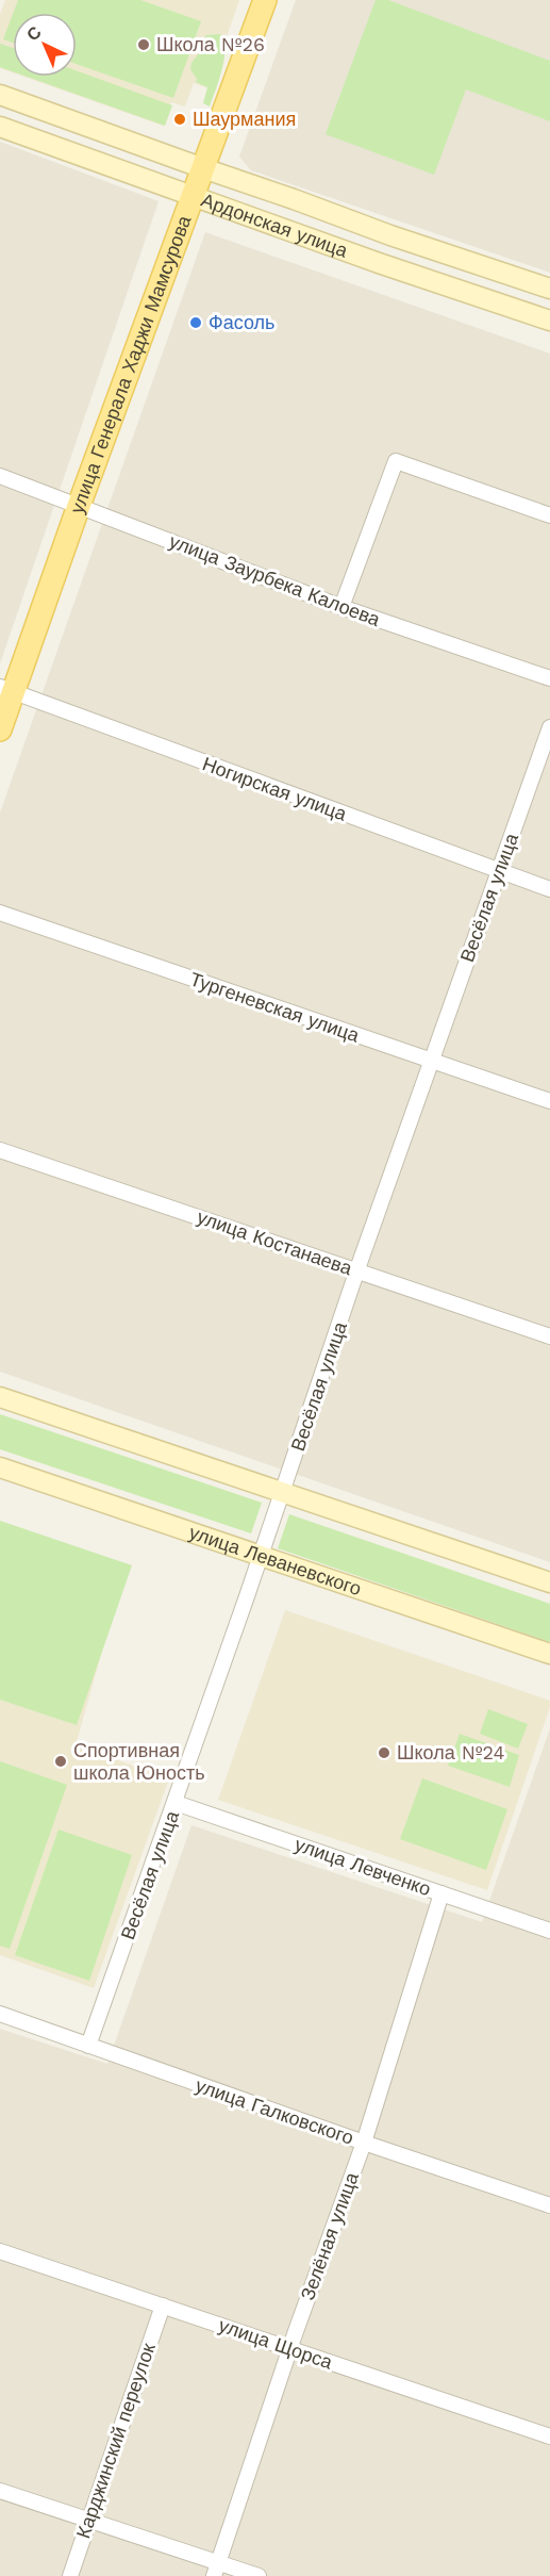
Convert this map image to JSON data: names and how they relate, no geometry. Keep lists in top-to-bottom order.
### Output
{
  "streets": {
    "main road": ["улица Генерала Хаджи Мамсурова"],
    "street": [
      "Ардонская улица",
      "улица Заурбека Калоева",
      "Ногирская улица",
      "Весёлая улица",
      "Тургеневская улица",
      "улица Костанаева",
      "улица Леваневского",
      "улица Левченко",
      "улица Галковского",
      "Зелёная улица",
      "улица Щорса",
      "Карджинский переулок"
    ]
  },
  "crossings": [
    ["Ардонская улица", "улица Генерала Хаджи Мамсурова"],
    ["улица Генерала Хаджи Мамсурова", "улица Заурбека Калоева"],
    ["улица Генерала Хаджи Мамсурова", "Ногирская улица"],
    ["Ногирская улица", "Весёлая улица"],
    ["Весёлая улица", "Тургеневская улица"],
    ["Весёлая улица", "улица Костанаева"],
    ["Весёлая улица", "улица Леваневского"],
    ["Весёлая улица", "улица Левченко"],
    ["Весёлая улица", "улица Галковского"],
    ["улица Левченко", "Зелёная улица"],
    ["улица Галковского", "Зелёная улица"],
    ["Зелёная улица", "улица Щорса"],
    ["улица Щорса", "Карджинский переулок"]
  ],
  "places": [
    "Школа №26",
    "Шаурмания",
    "Фасоль",
    "Школа №24",
    "Спортивная школа Юность"
  ],
  "north": "top left"
}
